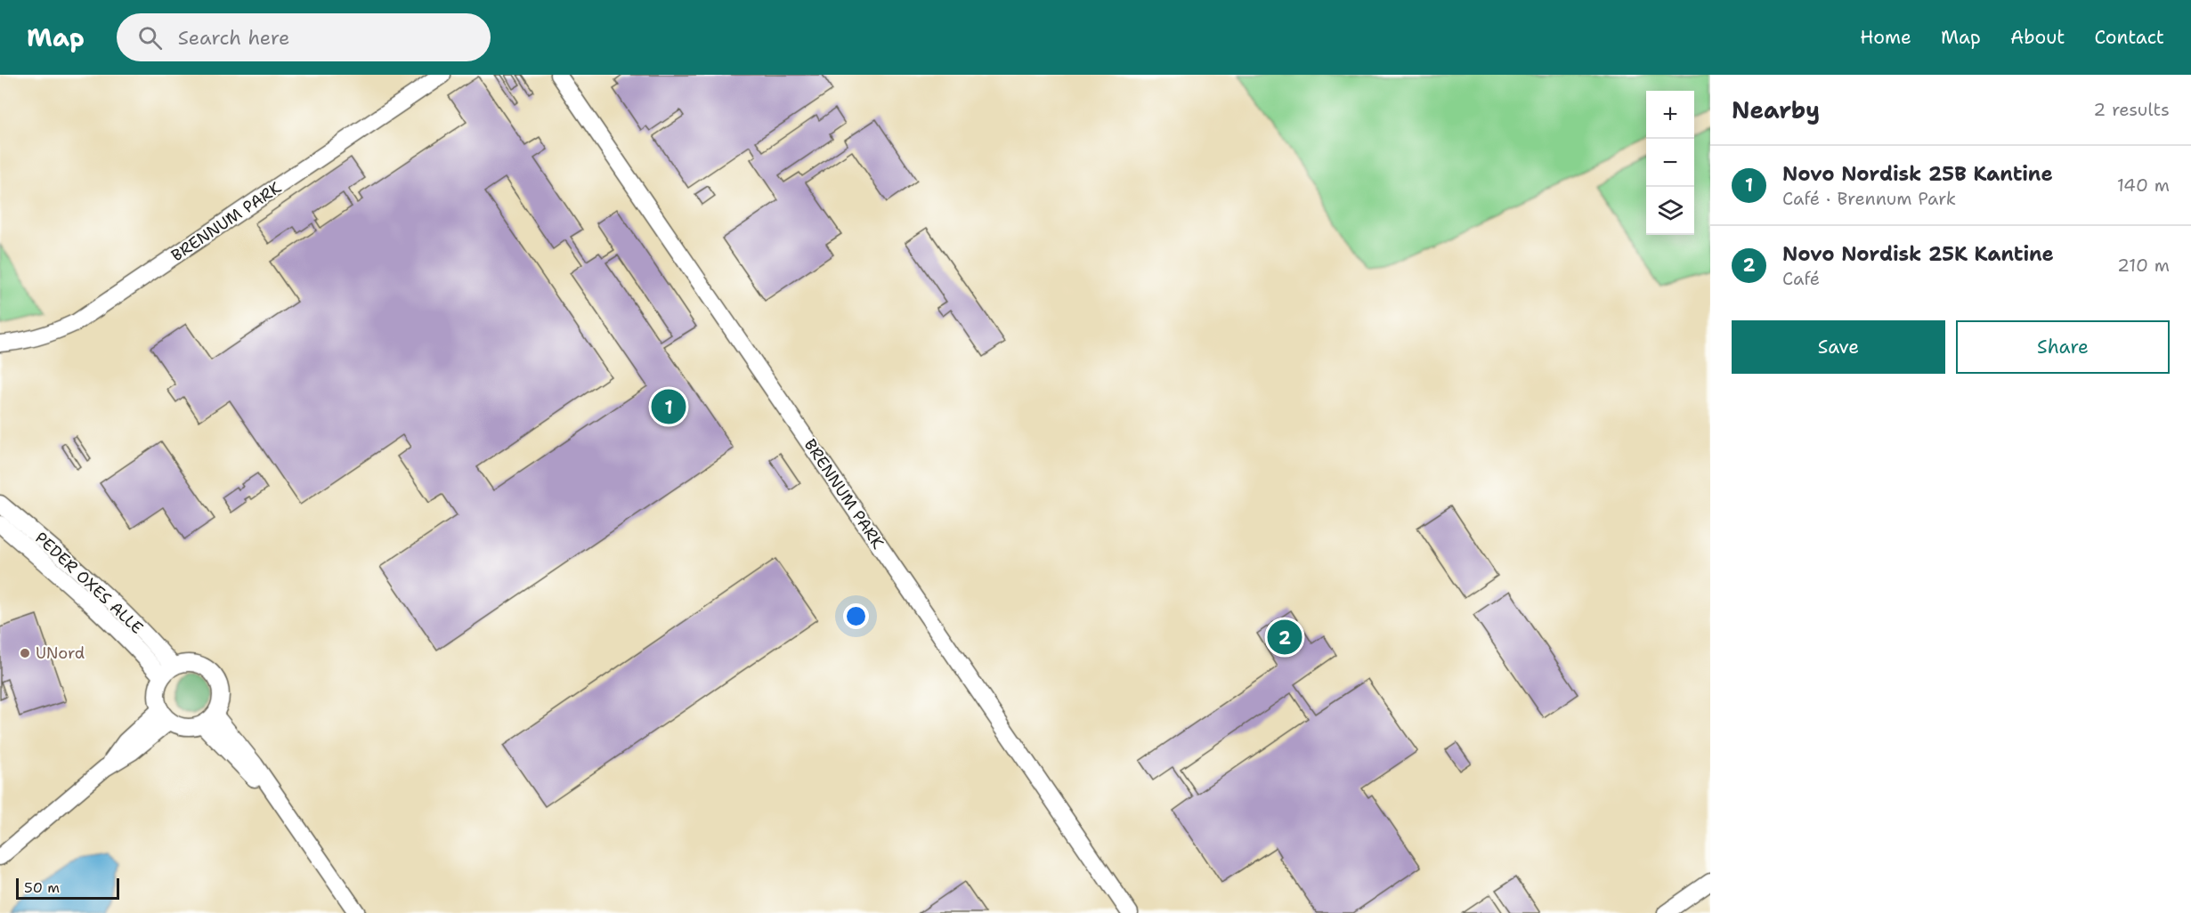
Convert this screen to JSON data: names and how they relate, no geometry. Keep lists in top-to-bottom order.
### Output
{
  "streets": {
    "street": ["BRENNUM PARK", "PEDER OXES ALLE"]
  },
  "places": ["UNord"],
  "scale_bar": "50 m",
  "page": {
    "header": "Map",
    "search": "Search here",
    "nav": [
      "Home",
      "Map",
      "About",
      "Contact"
    ],
    "heading": ["Nearby", "2 results"],
    "map_buttons": ["+", "−"],
    "list": [
      {
        "mark": "1",
        "name": "Novo Nordisk 25B Kantine",
        "note": "Café · Brennum Park",
        "value": "140 m"
      },
      {
        "mark": "2",
        "name": "Novo Nordisk 25K Kantine",
        "note": "Café",
        "value": "210 m"
      }
    ],
    "buttons": ["Save", "Share"],
    "pins": ["1", "2"],
    "scale": "50 m"
  }
}
